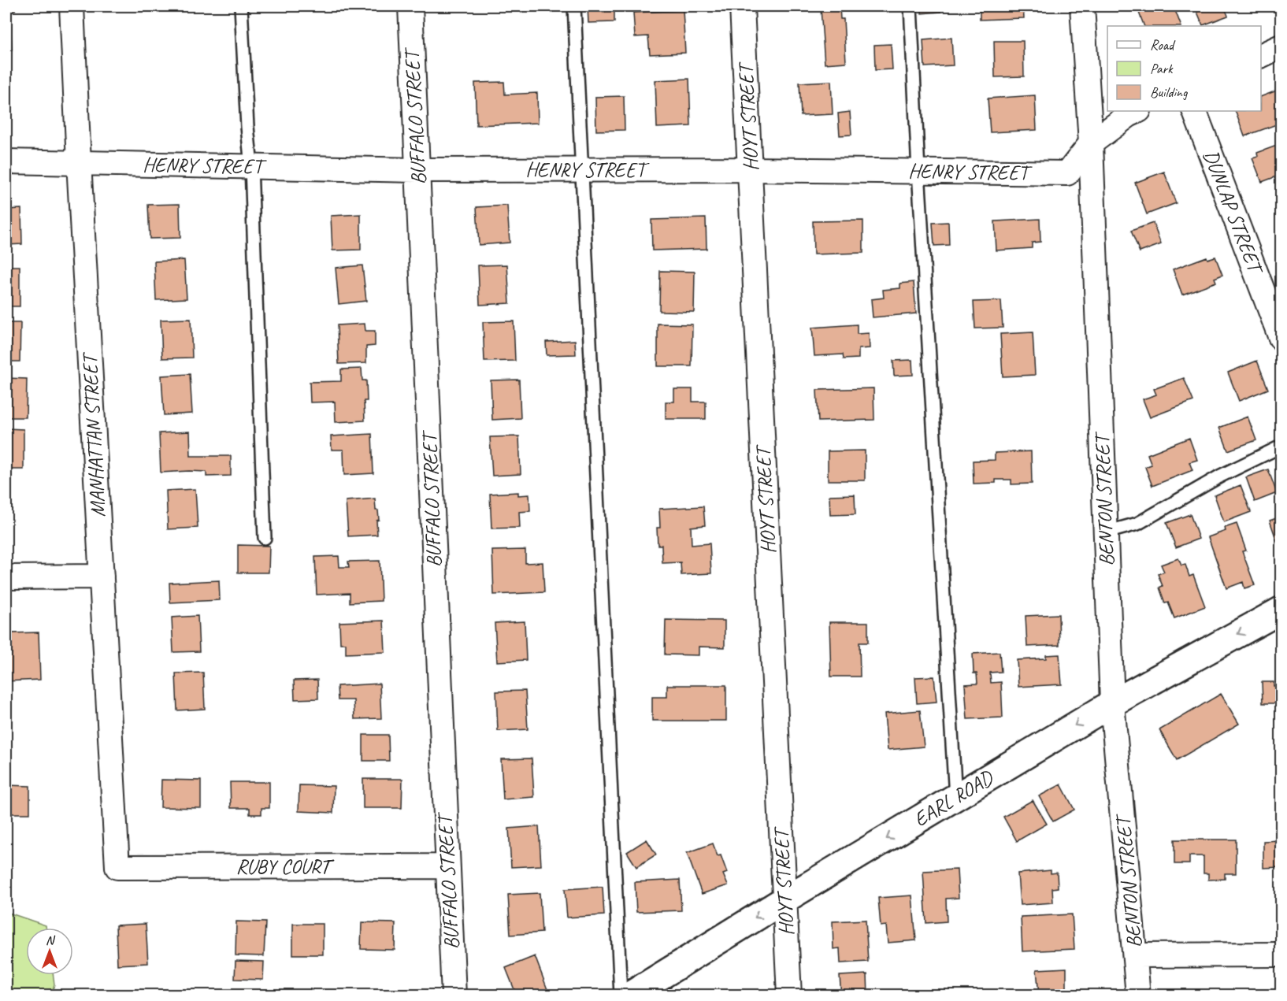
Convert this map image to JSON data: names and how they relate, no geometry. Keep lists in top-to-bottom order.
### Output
{
  "streets": {
    "street": [
      "BUFFALO STREET",
      "HOYT STREET",
      "HENRY STREET",
      "DUNLAP STREET",
      "MANHATTAN STREET",
      "BENTON STREET",
      "EARL ROAD",
      "RUBY COURT"
    ]
  },
  "crossings": [
    ["BUFFALO STREET", "HENRY STREET"],
    ["BUFFALO STREET", "RUBY COURT"],
    ["HOYT STREET", "HENRY STREET"],
    ["HOYT STREET", "EARL ROAD"],
    ["HENRY STREET", "MANHATTAN STREET"],
    ["HENRY STREET", "BENTON STREET"],
    ["MANHATTAN STREET", "RUBY COURT"],
    ["BENTON STREET", "EARL ROAD"]
  ],
  "one_way": ["EARL ROAD"],
  "legend": ["Road", "Park", "Building"],
  "north": "top"
}
